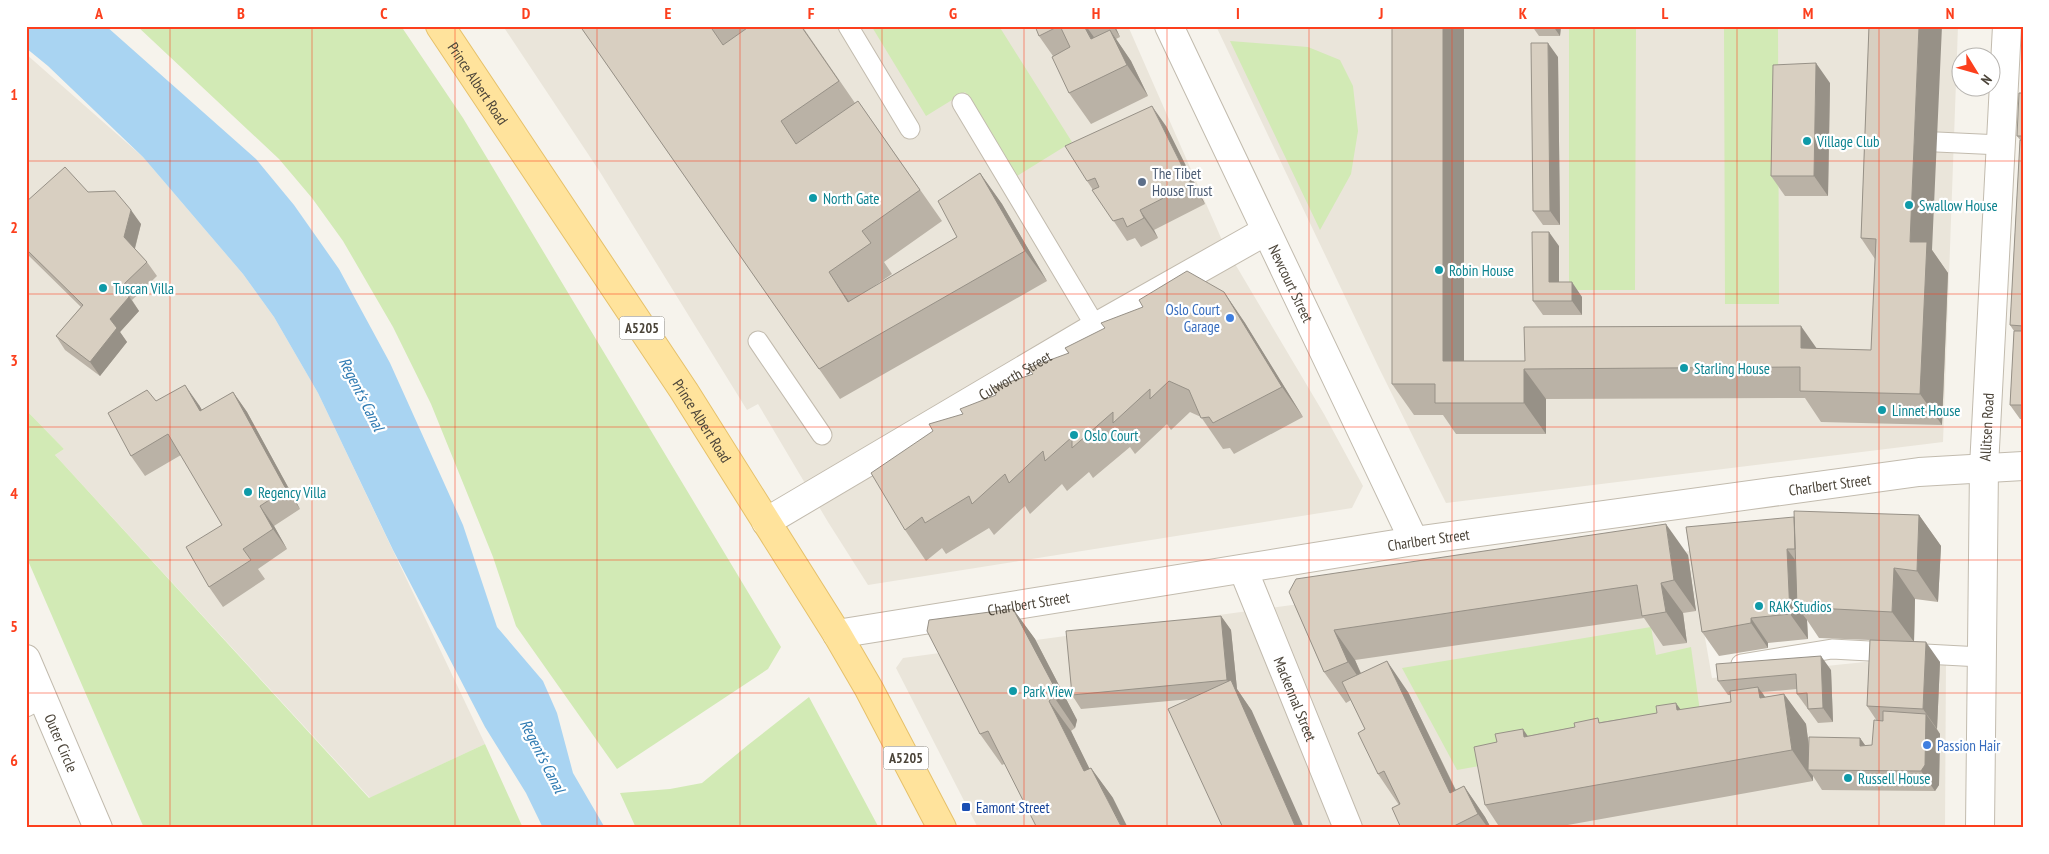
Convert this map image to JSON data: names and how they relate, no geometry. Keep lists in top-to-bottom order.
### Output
{
  "streets": {
    "main road": ["Prince Albert Road", "A5205"],
    "street": [
      "Newcourt Street",
      "Culworth Street",
      "Allitsen Road",
      "Charlbert Street",
      "Mackennal Street",
      "Outer Circle"
    ]
  },
  "crossings": [
    ["Prince Albert Road", "Culworth Street"],
    ["Prince Albert Road", "Charlbert Street"],
    ["Newcourt Street", "Culworth Street"],
    ["Newcourt Street", "Charlbert Street"],
    ["Allitsen Road", "Charlbert Street"],
    ["Charlbert Street", "Mackennal Street"]
  ],
  "water": ["Regent's Canal"],
  "places": {
    "other": [
      "Village Club",
      "The Tibet House Trust",
      "North Gate",
      "Swallow House",
      "Robin House",
      "Tuscan Villa",
      "Oslo Court Garage",
      "Starling House",
      "Linnet House",
      "Oslo Court",
      "Regency Villa",
      "RAK Studios",
      "Park View",
      "Passion Hair",
      "Russell House"
    ],
    "transit": ["Eamont Street"]
  },
  "north": "bottom right",
  "grid": {
    "columns": [
      "A",
      "B",
      "C",
      "D",
      "E",
      "F",
      "G",
      "H",
      "I",
      "J",
      "K",
      "L",
      "M",
      "N"
    ],
    "rows": [
      "1",
      "2",
      "3",
      "4",
      "5",
      "6"
    ]
  }
}
